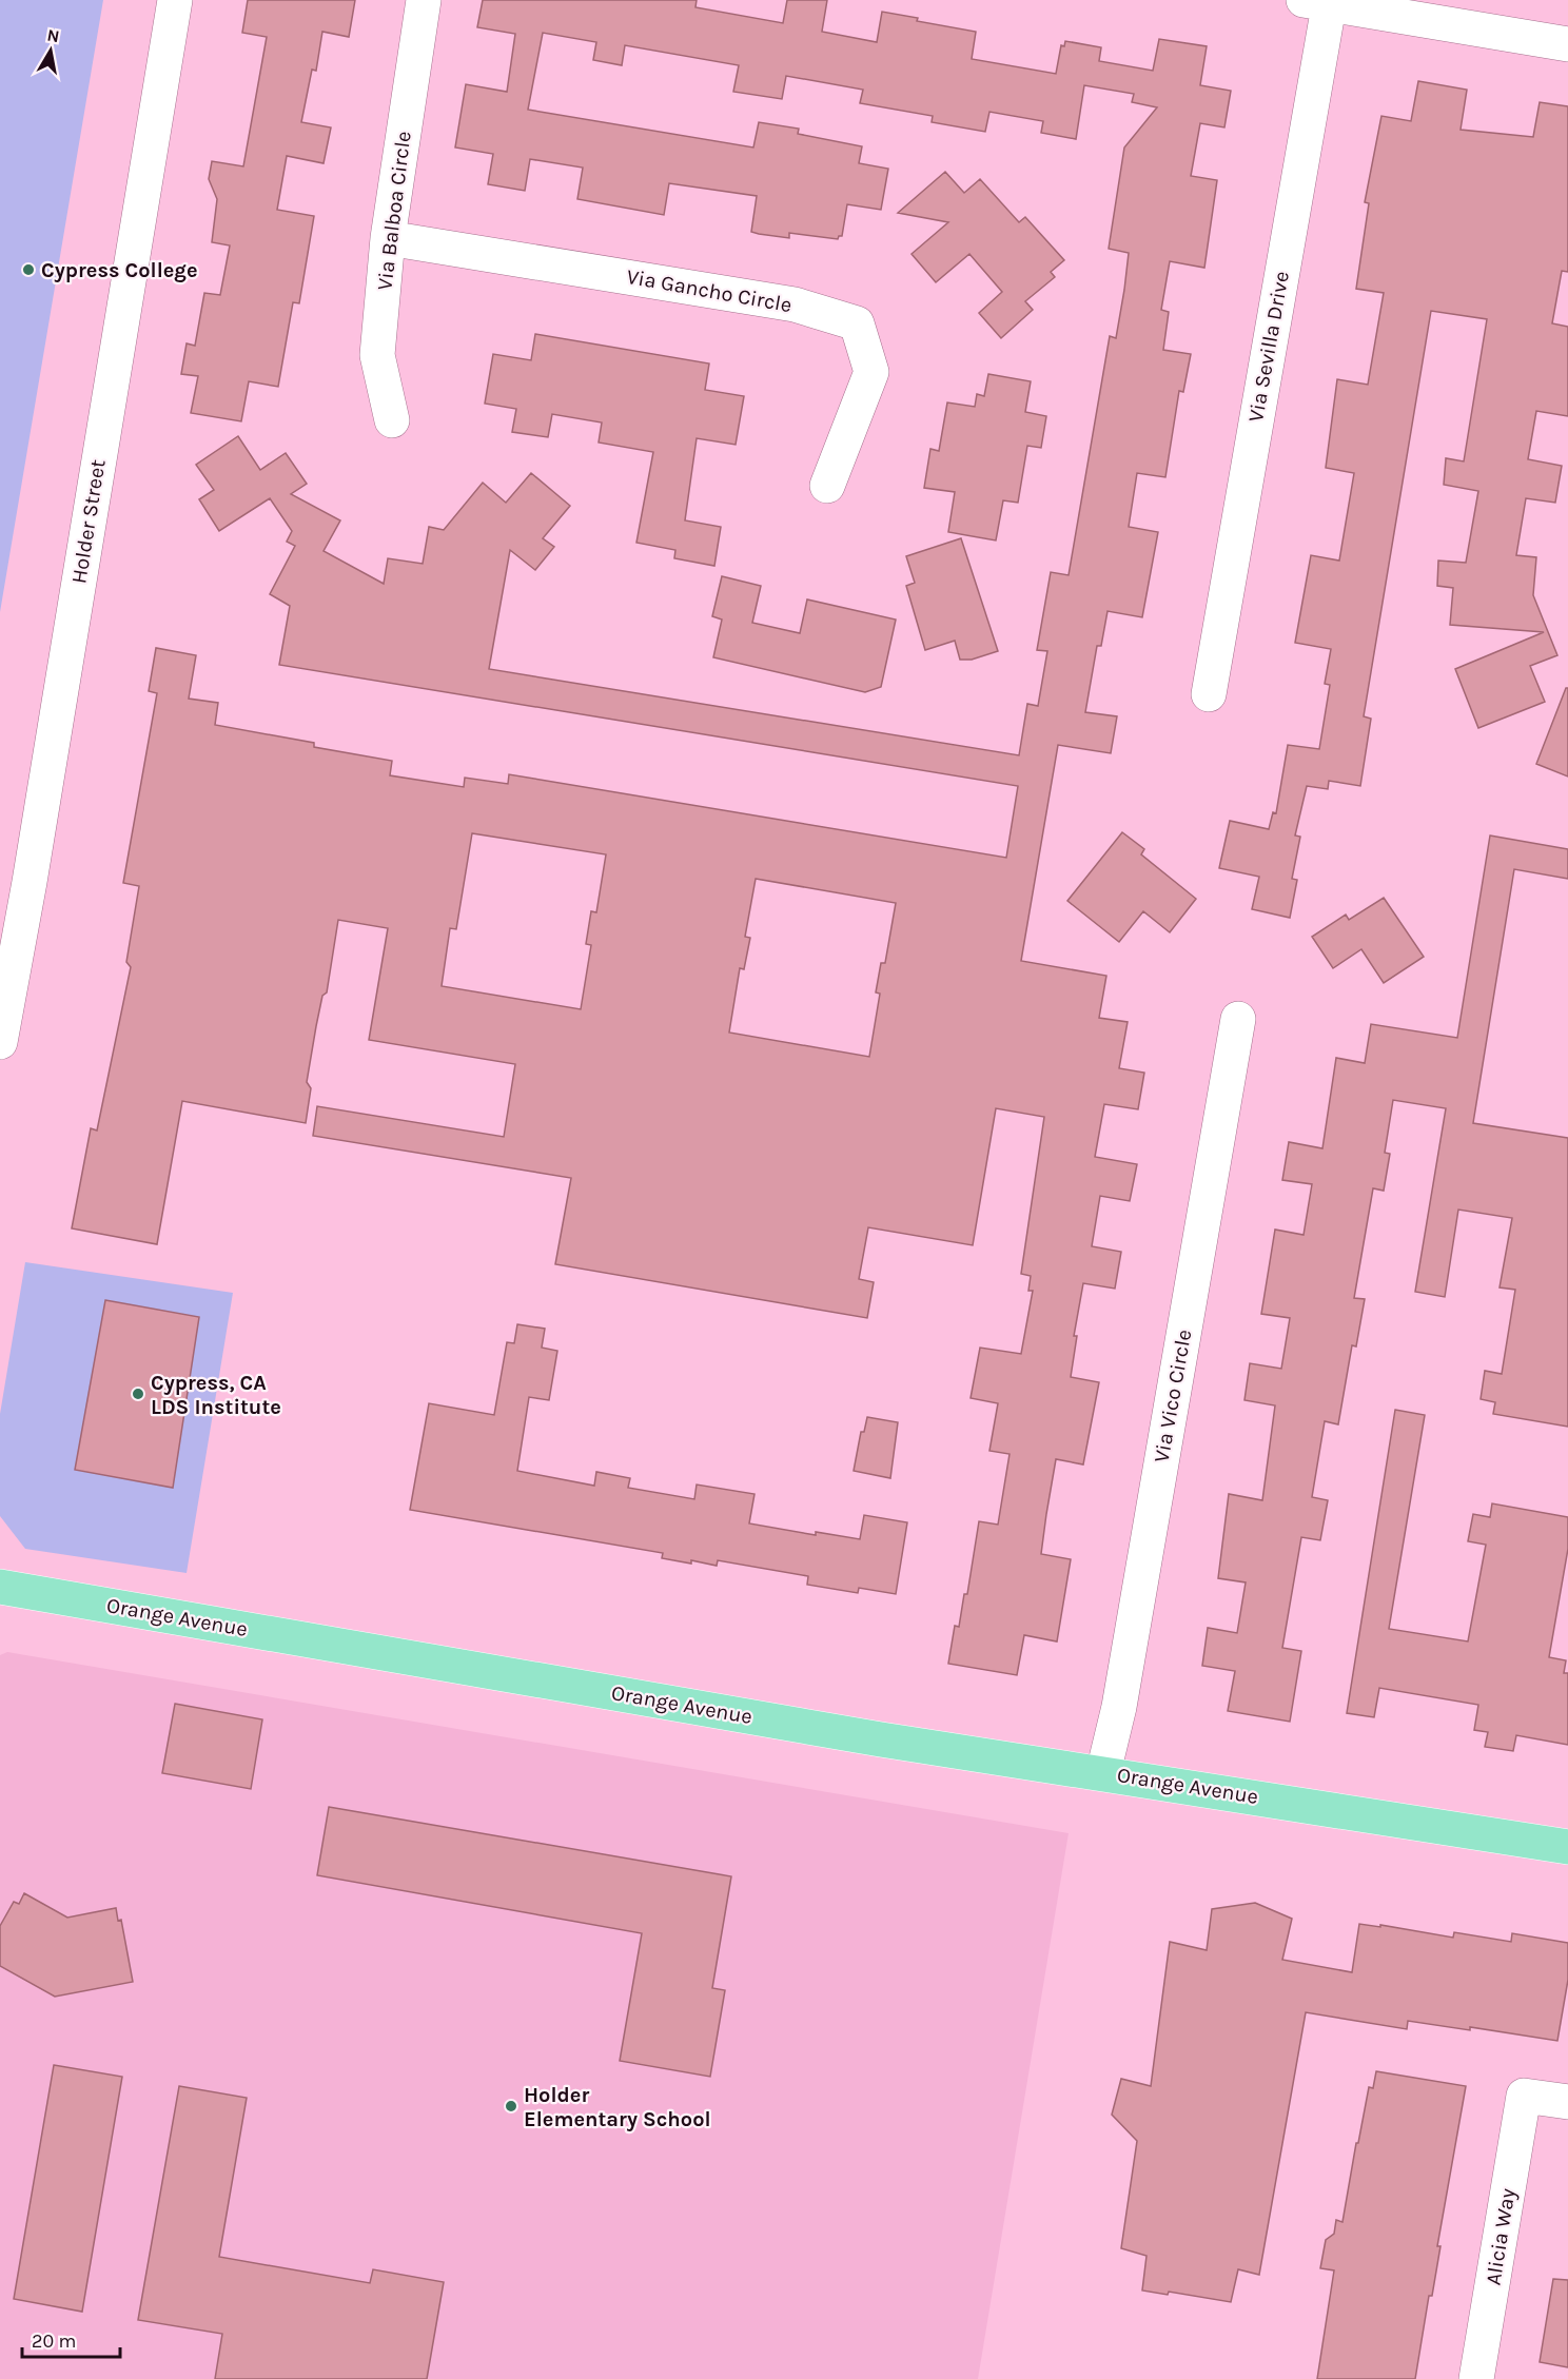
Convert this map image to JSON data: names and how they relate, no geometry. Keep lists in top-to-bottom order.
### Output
{
  "streets": {
    "main road": ["Orange Avenue"],
    "street": [
      "Via Balboa Circle",
      "Via Gancho Circle",
      "Via Sevilla Drive",
      "Holder Street",
      "Via Vico Circle",
      "Alicia Way"
    ]
  },
  "crossings": [
    ["Via Balboa Circle", "Via Gancho Circle"],
    ["Via Vico Circle", "Orange Avenue"]
  ],
  "places": ["Cypress College", "Cypress, CA LDS Institute", "Holder Elementary School"],
  "scale_bar": "20 m",
  "north": "top"
}
